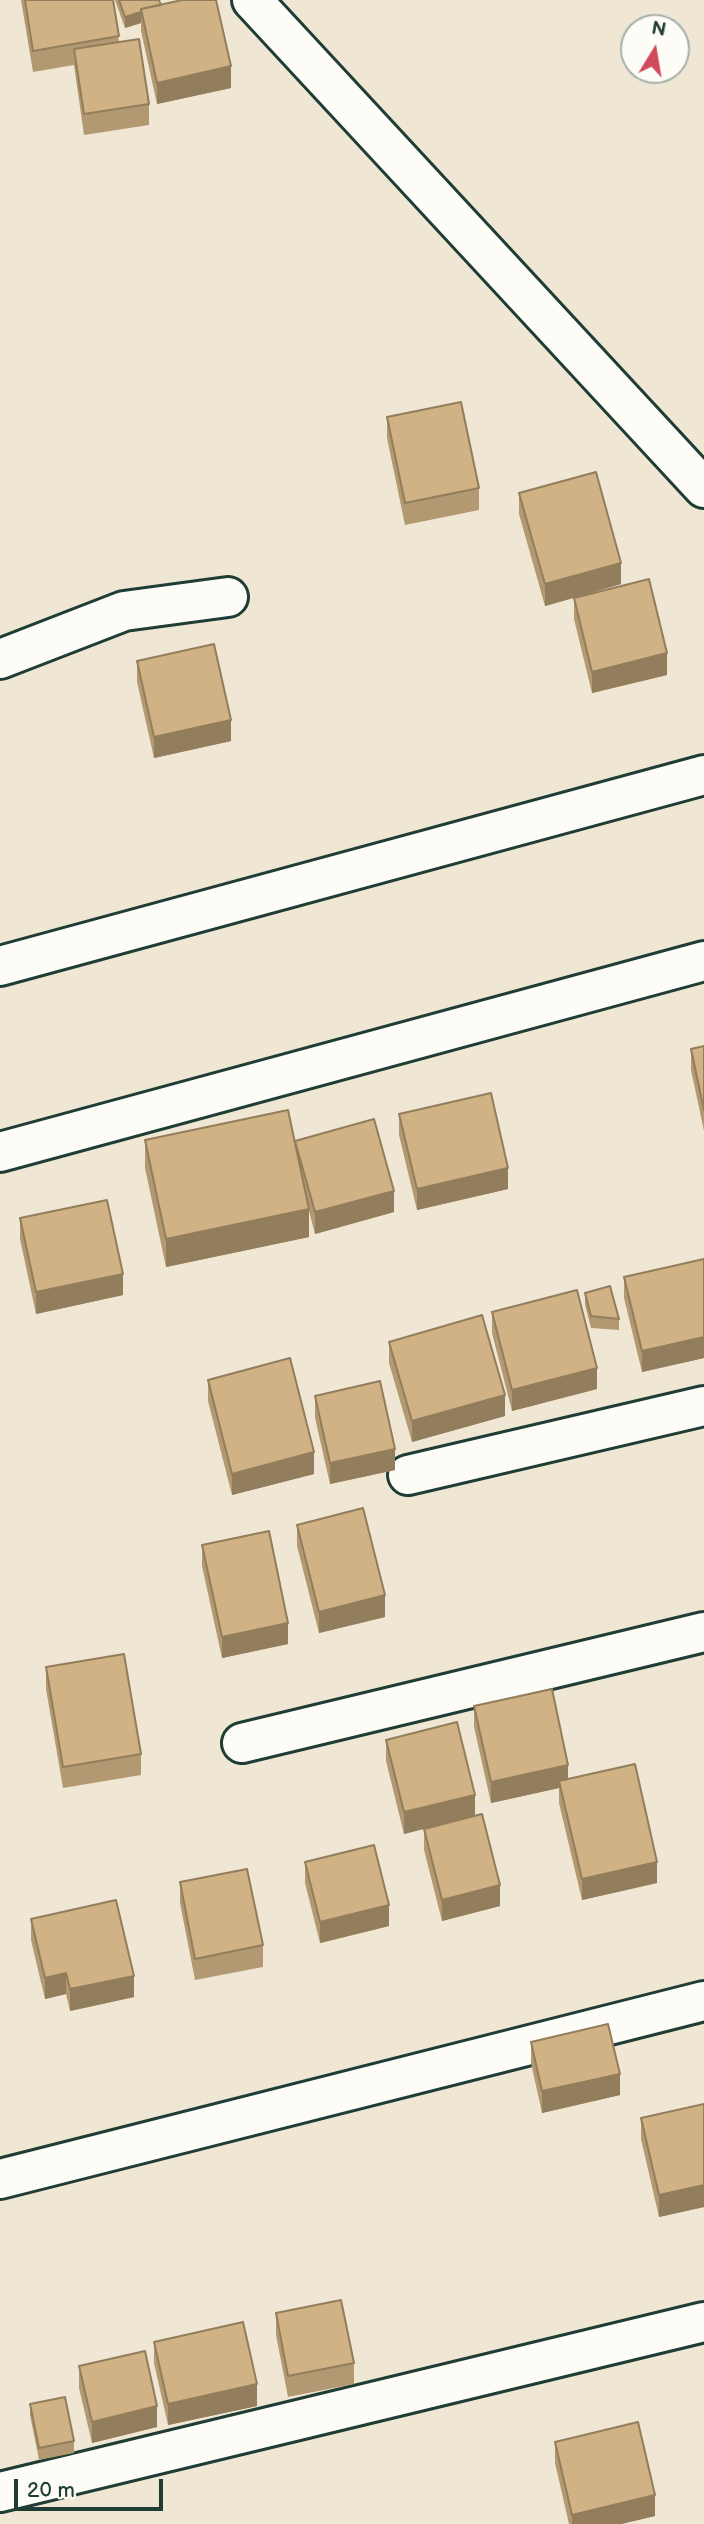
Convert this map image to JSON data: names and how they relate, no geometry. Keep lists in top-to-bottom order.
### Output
{
  "scale_bar": "20 m",
  "north": "top"
}
